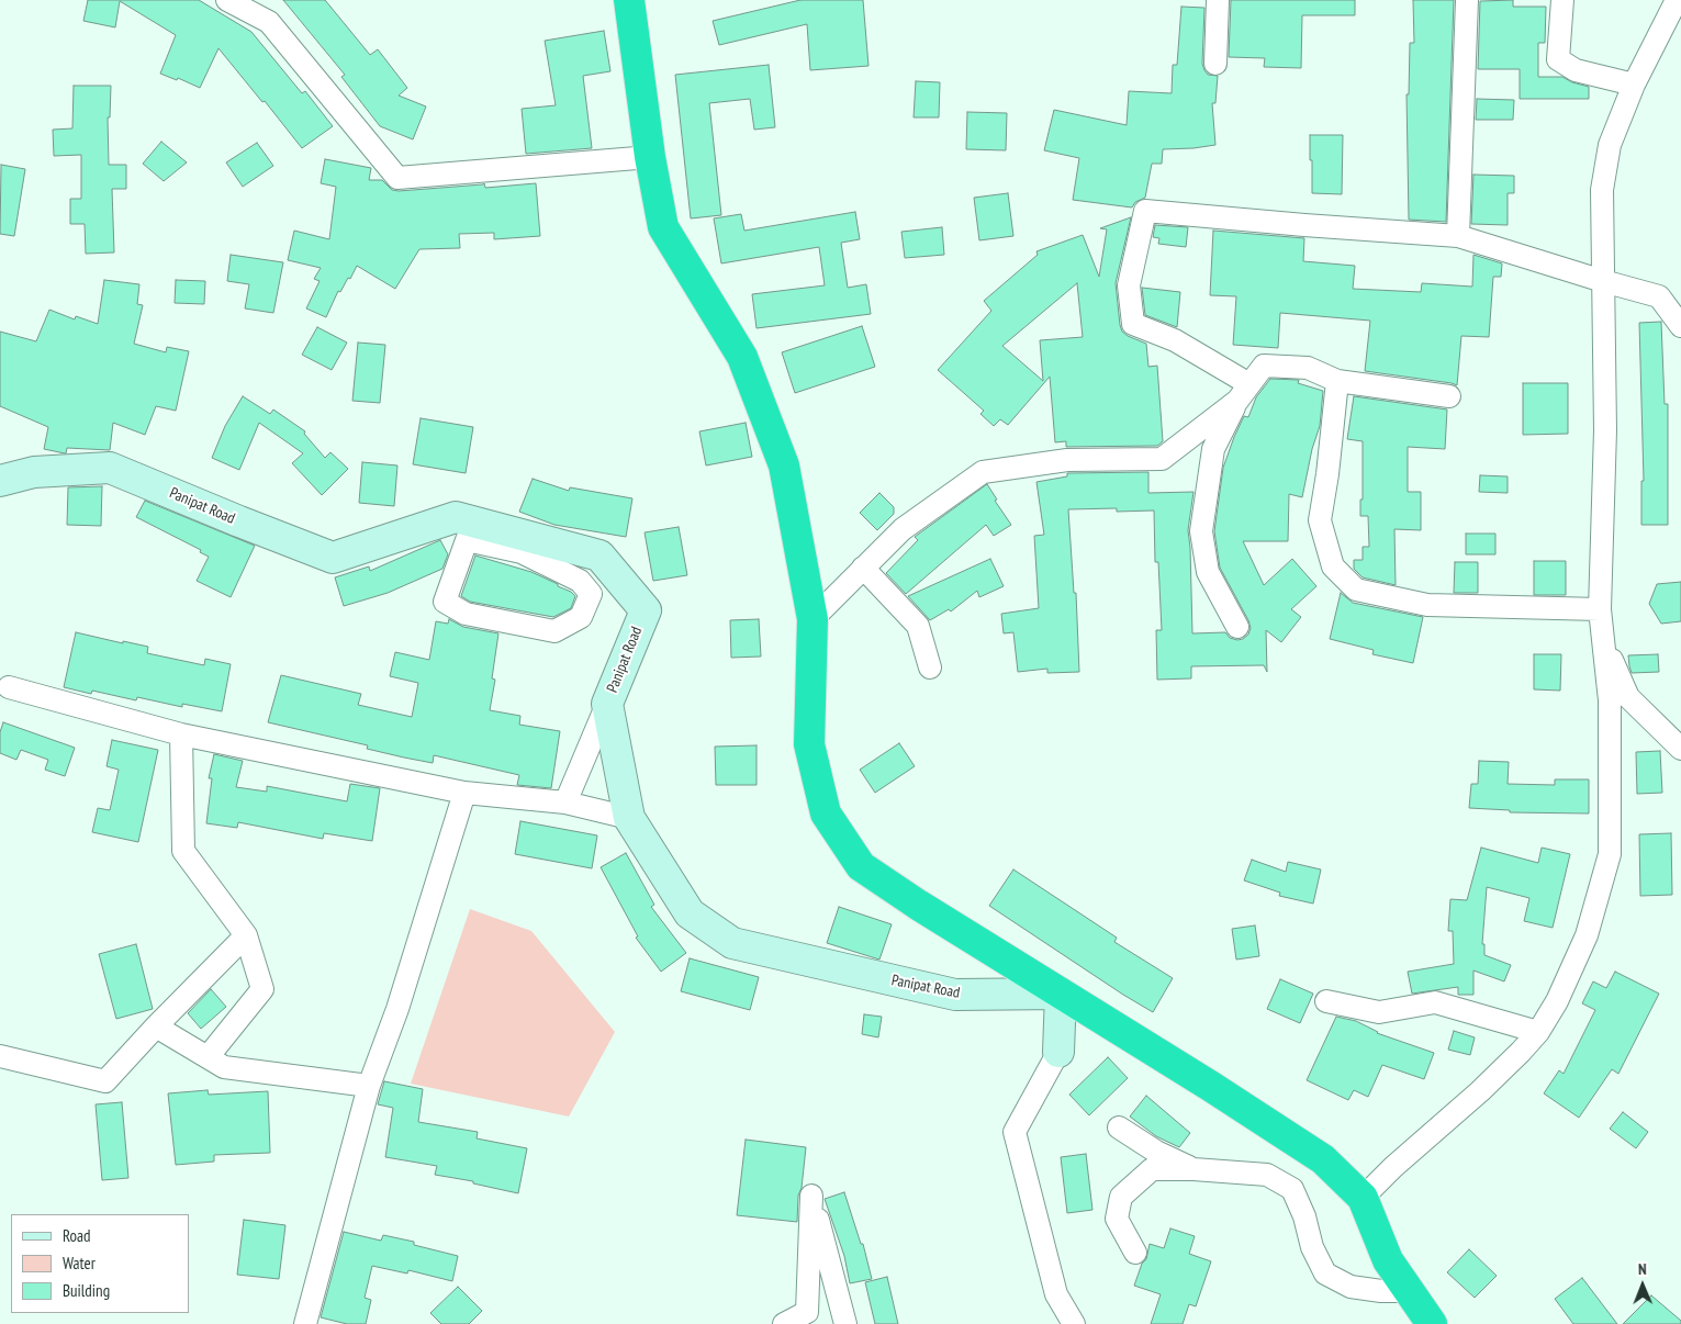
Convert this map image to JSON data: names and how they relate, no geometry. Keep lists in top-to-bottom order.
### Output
{
  "streets": {
    "street": ["Panipat Road"]
  },
  "legend": ["Road", "Water", "Building"],
  "north": "top"
}
